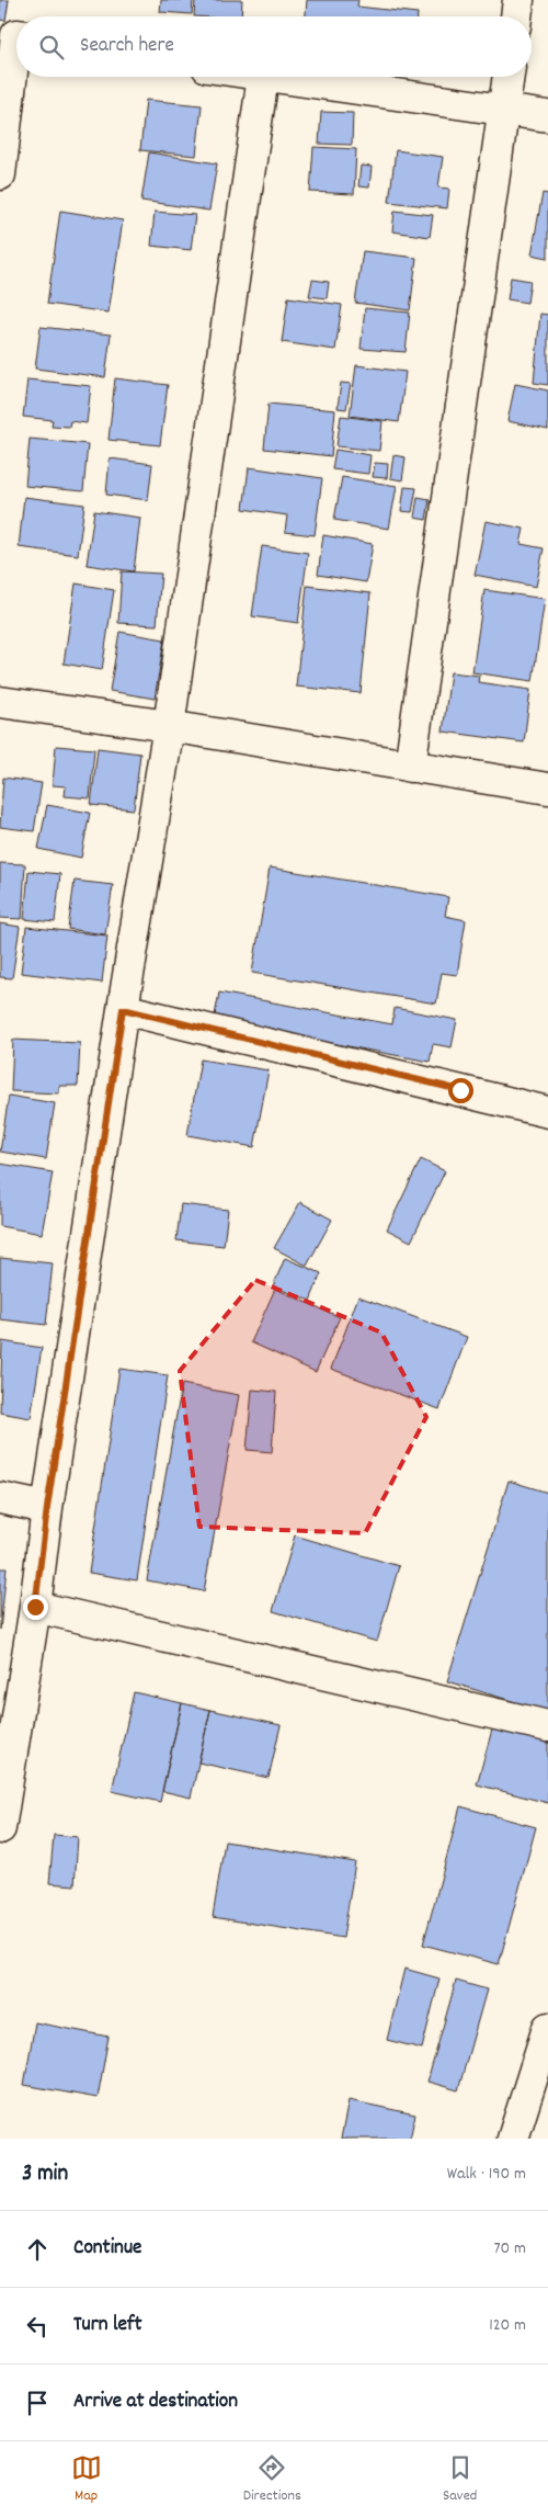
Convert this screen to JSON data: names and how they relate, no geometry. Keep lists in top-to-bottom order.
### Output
{
  "page": {
    "search": "Search here",
    "heading": ["3 min", "Walk · 190 m"],
    "list": [
      ["Continue", "70 m"],
      ["Turn left", "120 m"],
      "Arrive at destination"
    ],
    "nav": ["Map", "Directions", "Saved"]
  }
}
